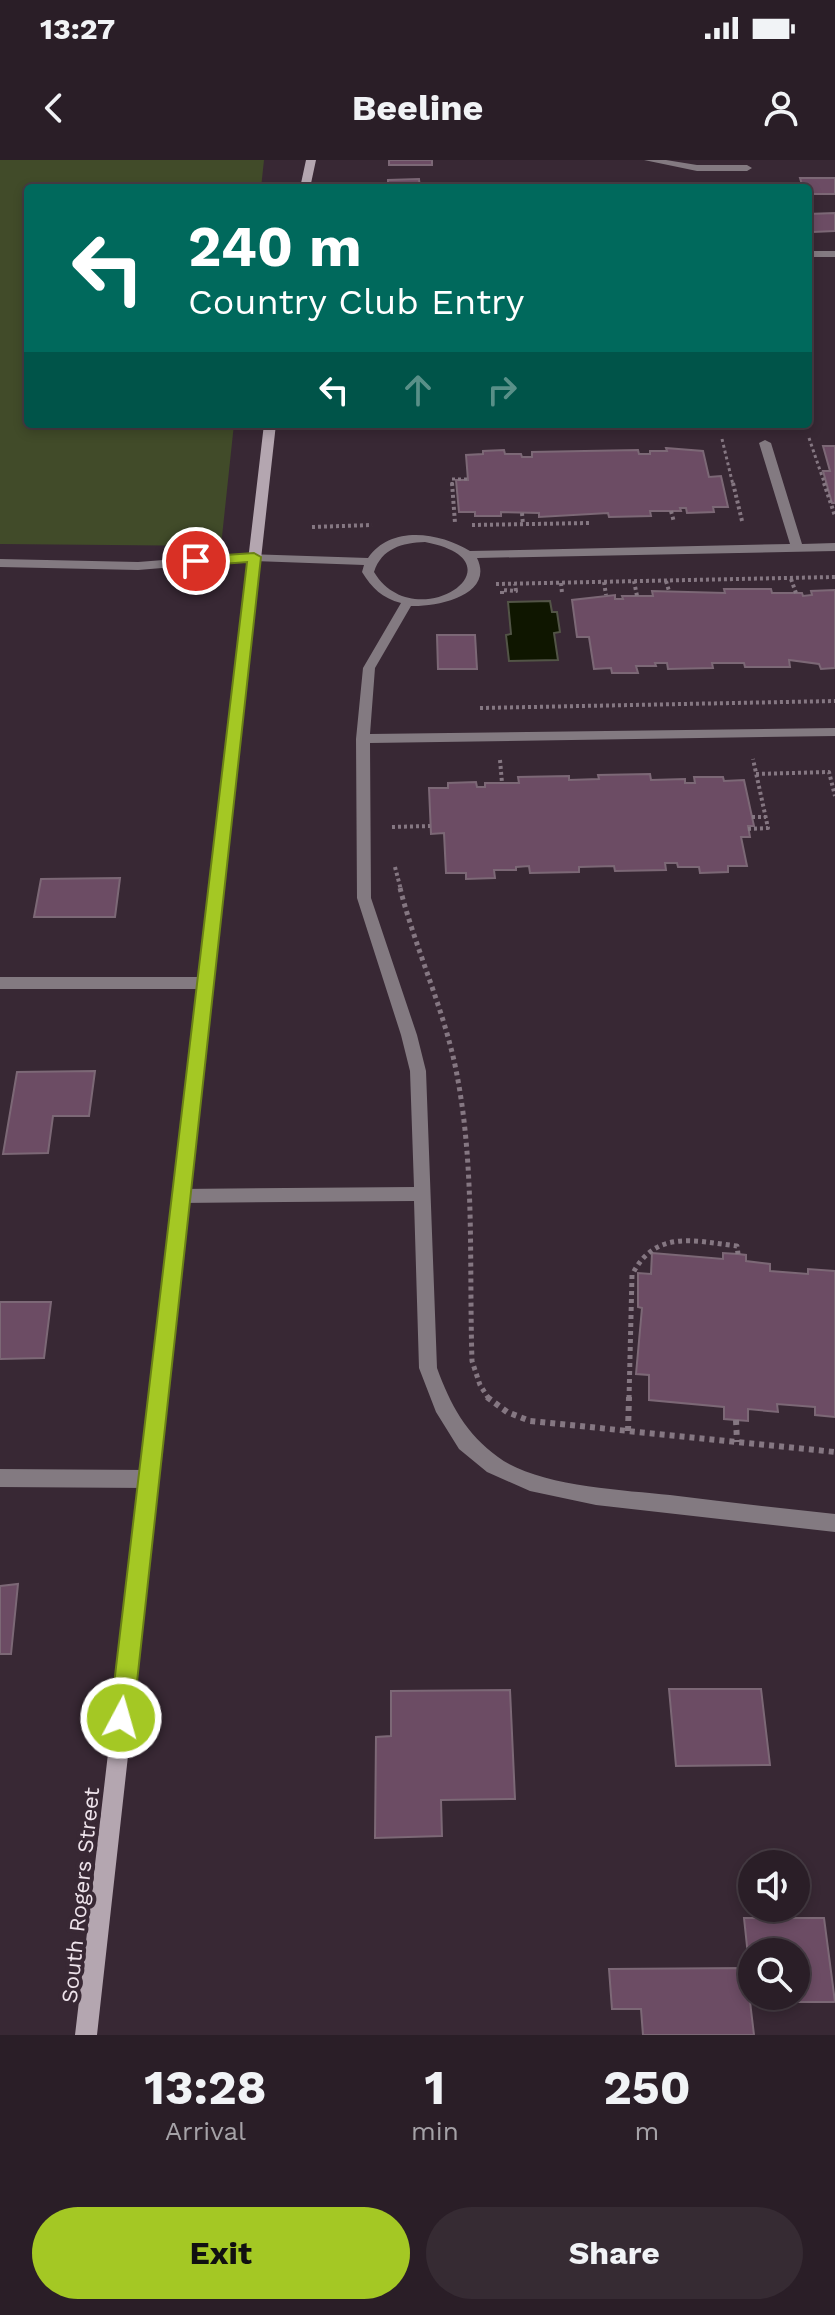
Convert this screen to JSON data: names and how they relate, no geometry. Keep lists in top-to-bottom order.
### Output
{
  "streets": {
    "street": ["South Rogers Street"]
  },
  "page": {
    "status": "13:27",
    "header": "Beeline",
    "turn": ["240 m", "Country Club Entry"],
    "eta": [
      "13:28",
      "Arrival",
      "1",
      "min",
      "250",
      "m"
    ],
    "buttons": ["Exit", "Share"]
  }
}
